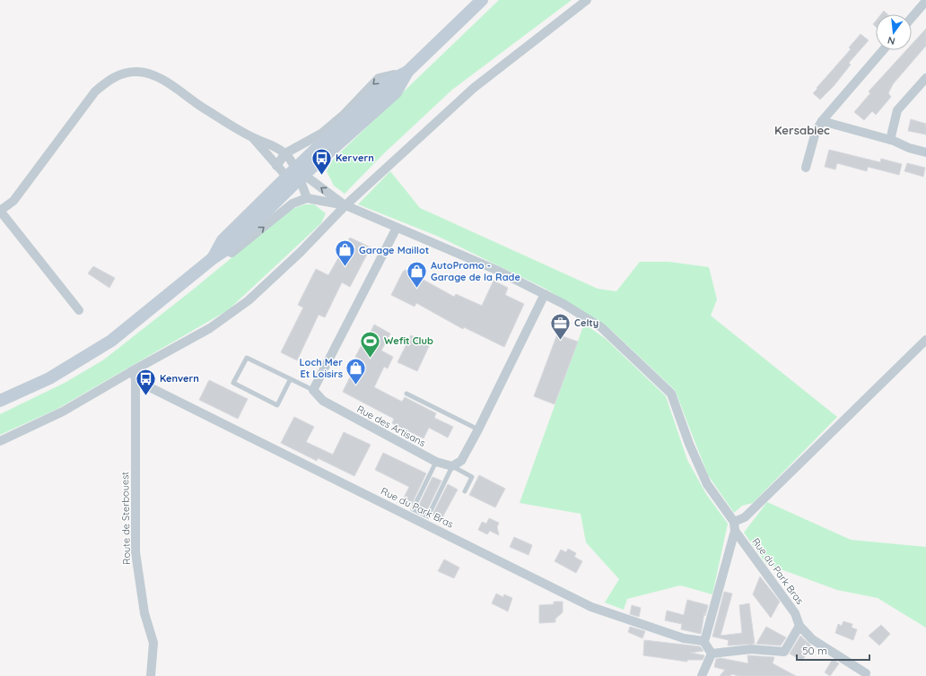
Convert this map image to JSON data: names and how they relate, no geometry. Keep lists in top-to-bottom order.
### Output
{
  "streets": {
    "street": ["Rue des Artisans", "Rue du Park Bras", "Route de Sterbouest"]
  },
  "crossings": [
    ["Rue du Park Bras", "Route de Sterbouest"]
  ],
  "districts": ["Kersabiec"],
  "places": {
    "bus stop": ["Kervern", "Kenvern"],
    "shop": ["Garage Maillot", "AutoPromo - Garage de la Rade", "Loch Mer Et Loisirs"],
    "office": ["Celty"],
    "sports": ["Wefit Club"]
  },
  "scale_bar": "50 m",
  "north": "bottom"
}
